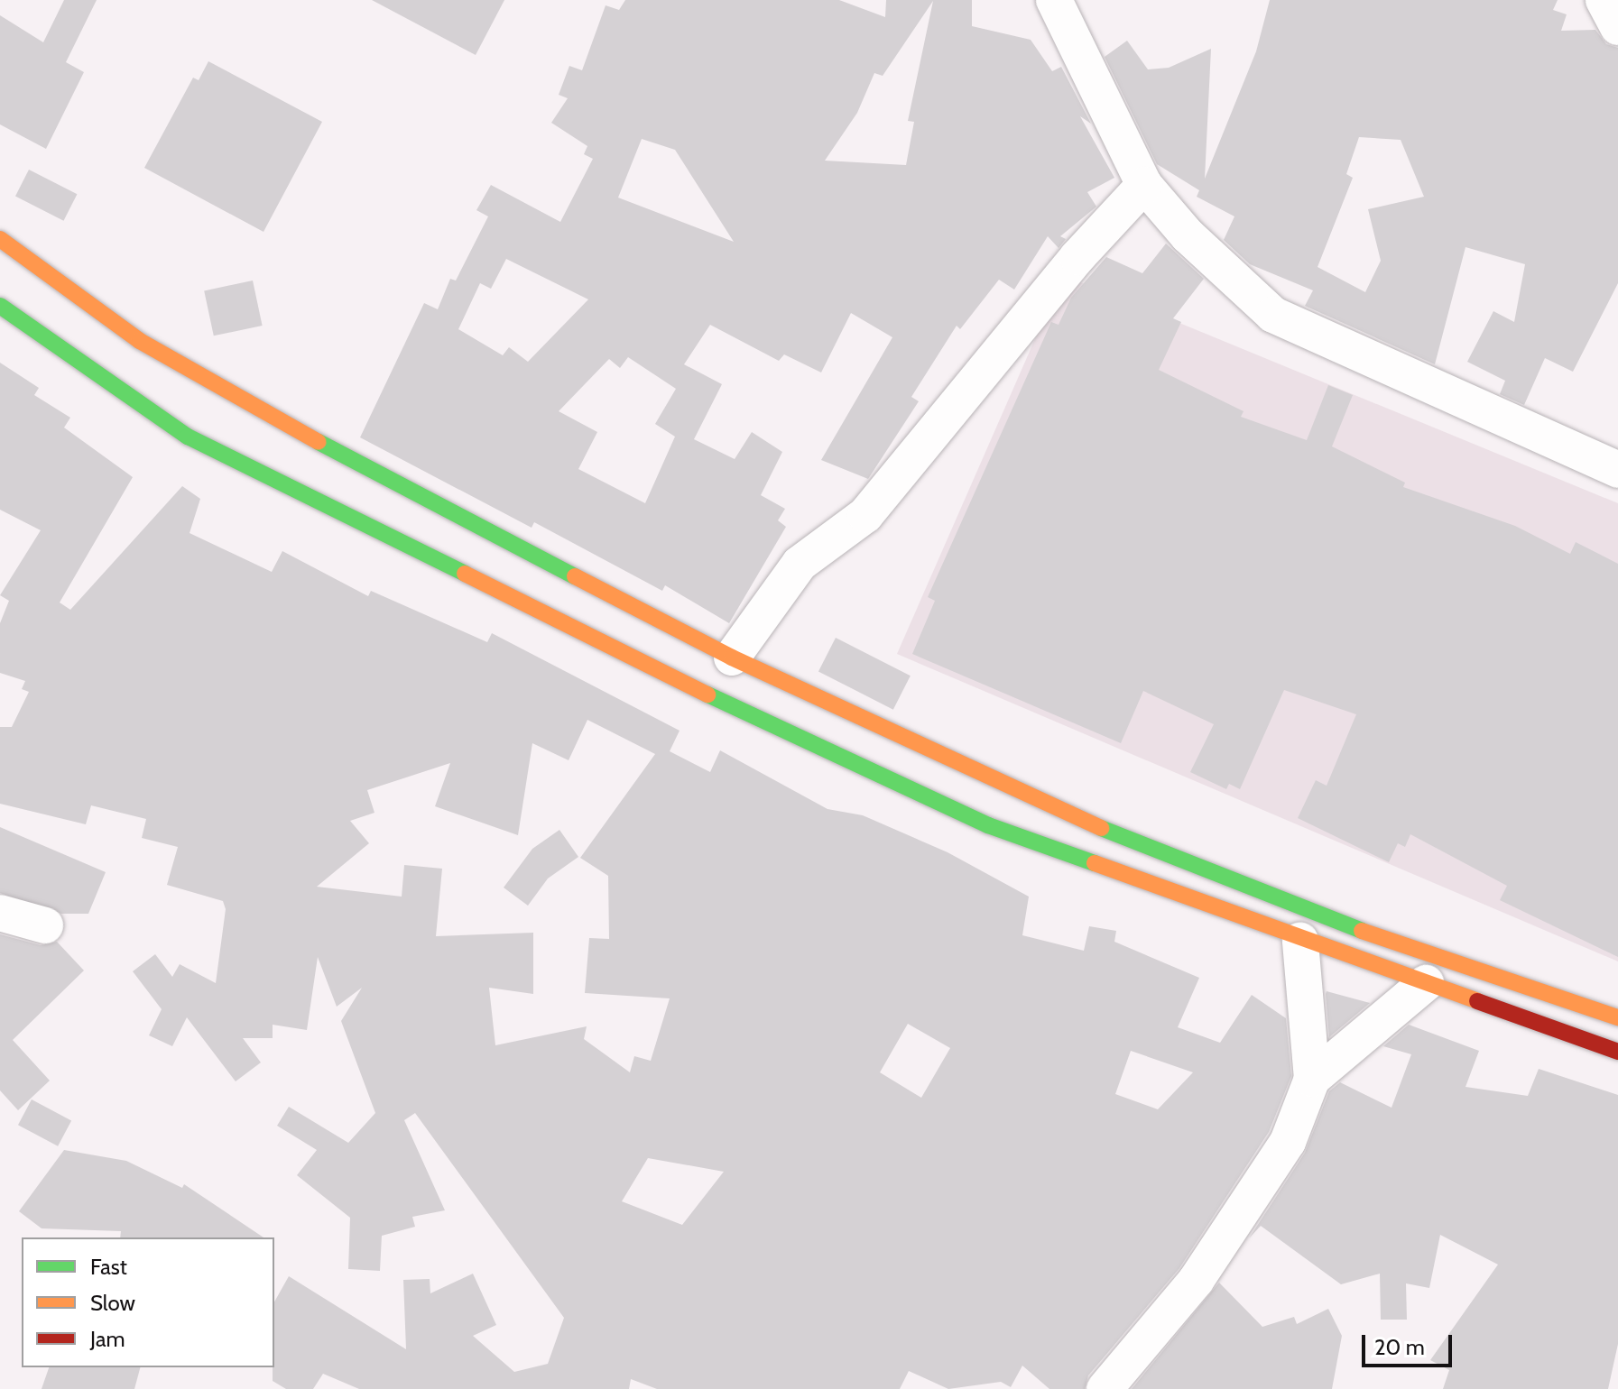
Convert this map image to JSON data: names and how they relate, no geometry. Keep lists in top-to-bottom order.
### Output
{
  "legend": ["Fast", "Slow", "Jam"],
  "scale_bar": "20 m"
}
